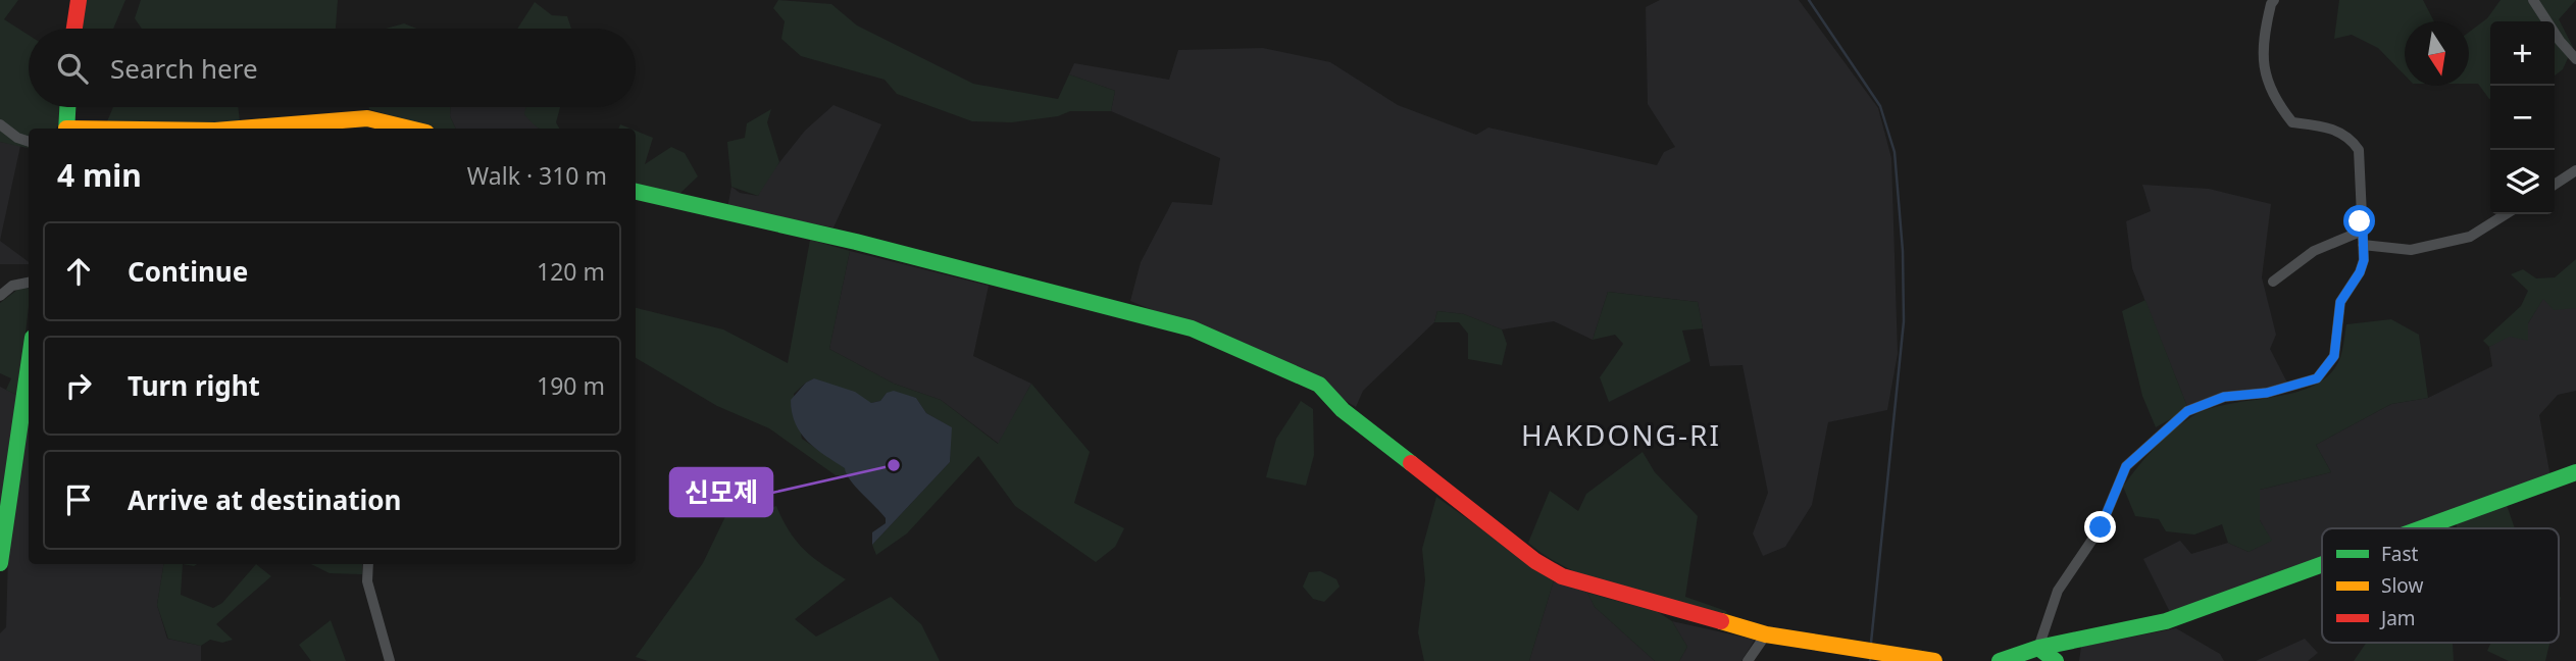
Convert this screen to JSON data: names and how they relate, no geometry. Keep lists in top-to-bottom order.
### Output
{
  "districts": ["HAKDONG-RI"],
  "places": ["신모제"],
  "legend": ["Fast", "Slow", "Jam"],
  "north": "bottom",
  "page": {
    "map_buttons": ["+", "−"],
    "search": "Search here",
    "heading": ["4 min", "Walk · 310 m"],
    "list": [
      ["Continue", "120 m"],
      ["Turn right", "190 m"],
      "Arrive at destination"
    ]
  }
}
